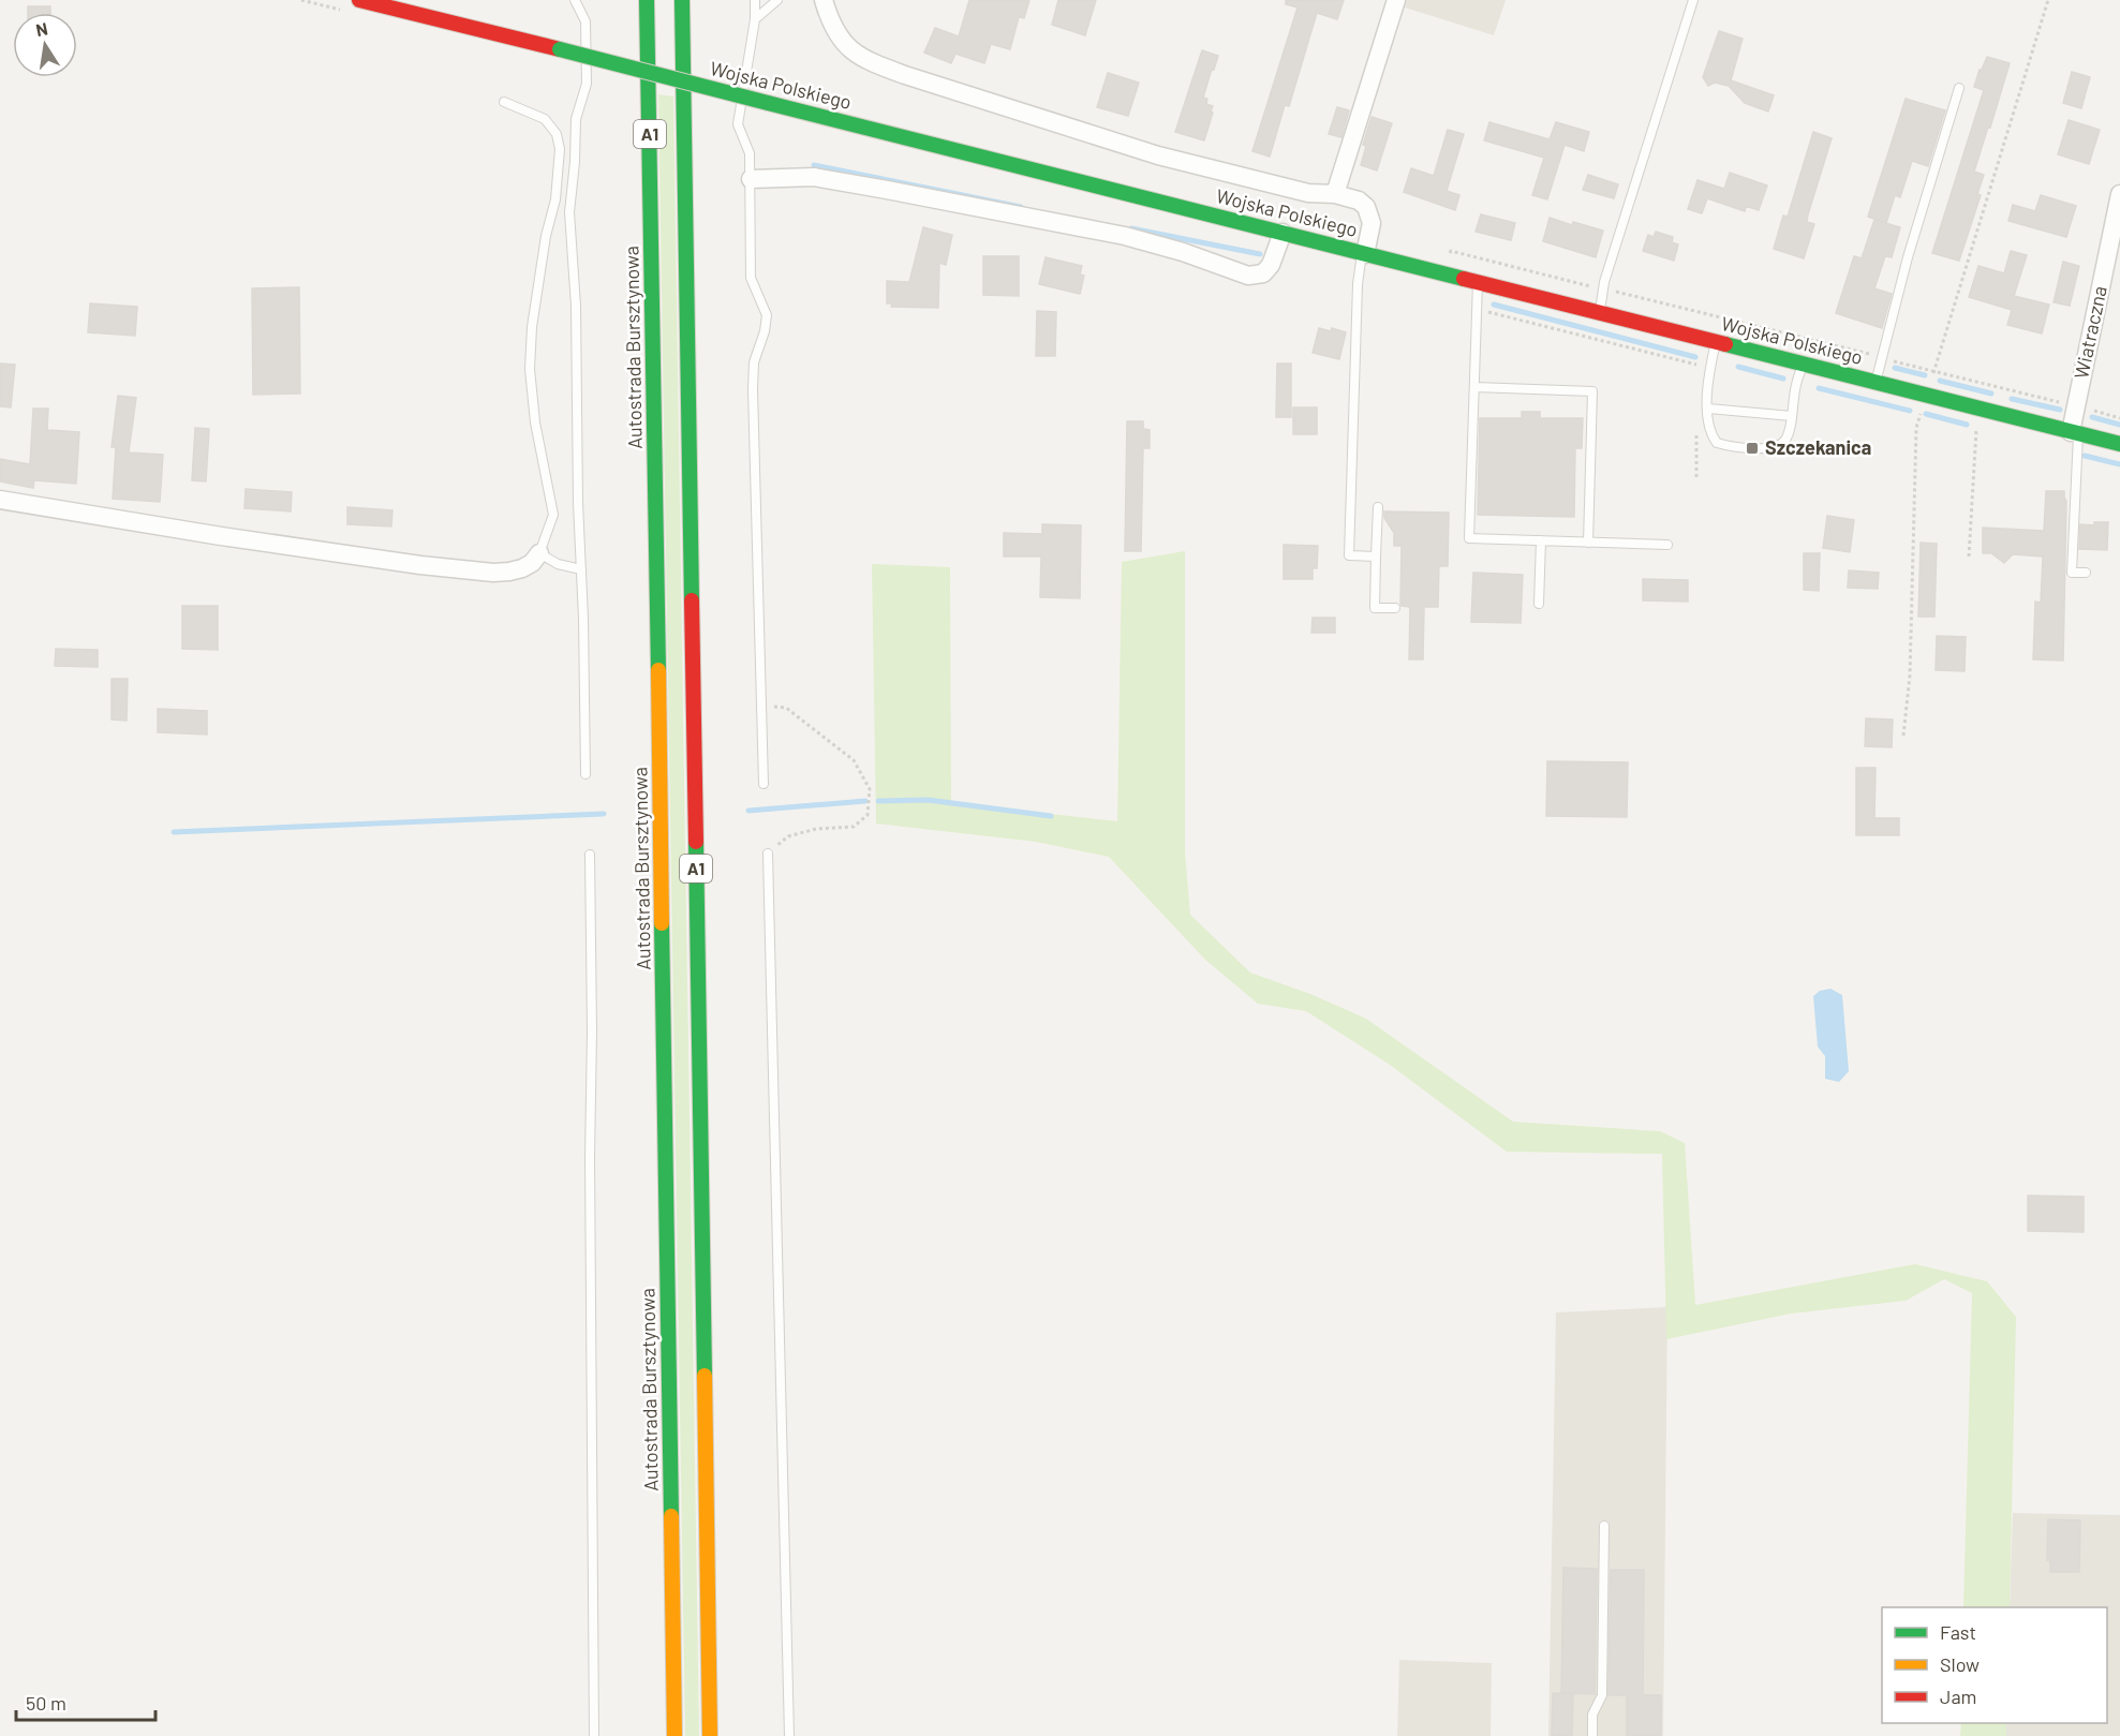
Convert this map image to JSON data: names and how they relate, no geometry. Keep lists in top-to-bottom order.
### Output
{
  "streets": {
    "main road": ["Wojska Polskiego", "A1", "Autostrada Bursztynowa"],
    "street": ["Wiatraczna"]
  },
  "crossings": [
    ["Wojska Polskiego", "Wiatraczna"]
  ],
  "places": {
    "transit": ["Szczekanica"]
  },
  "legend": ["Fast", "Slow", "Jam"],
  "scale_bar": "50 m",
  "north": "top"
}
